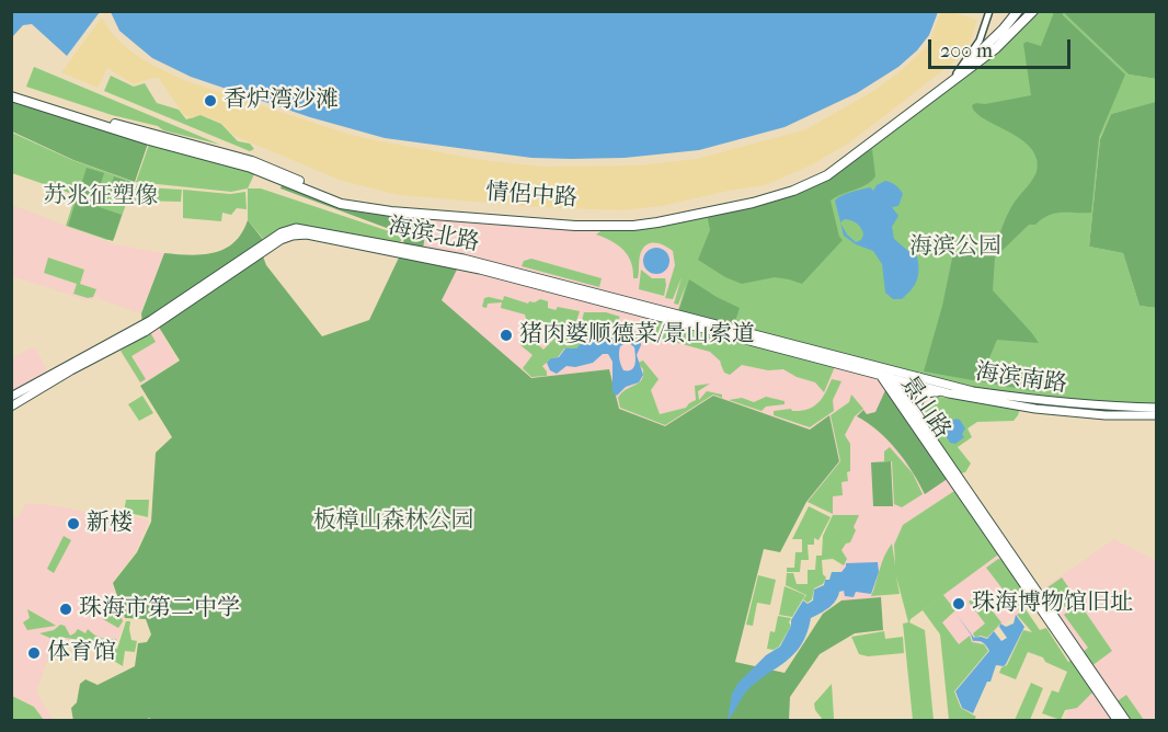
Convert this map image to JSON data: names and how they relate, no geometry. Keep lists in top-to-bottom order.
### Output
{
  "streets": {
    "highway": ["情侶中路"],
    "main road": ["海滨北路", "海滨南路", "景山路"]
  },
  "crossings": [
    ["海滨北路", "海滨南路"],
    ["海滨北路", "景山路"],
    ["海滨南路", "景山路"]
  ],
  "parks": ["苏兆征塑像", "海滨公园", "板樟山森林公园"],
  "places": [
    "香炉湾沙滩",
    "猪肉婆顺德菜/景山索道",
    "新楼",
    "珠海博物馆旧址",
    "珠海市第二中学",
    "体育馆"
  ],
  "scale_bar": "200 m"
}
